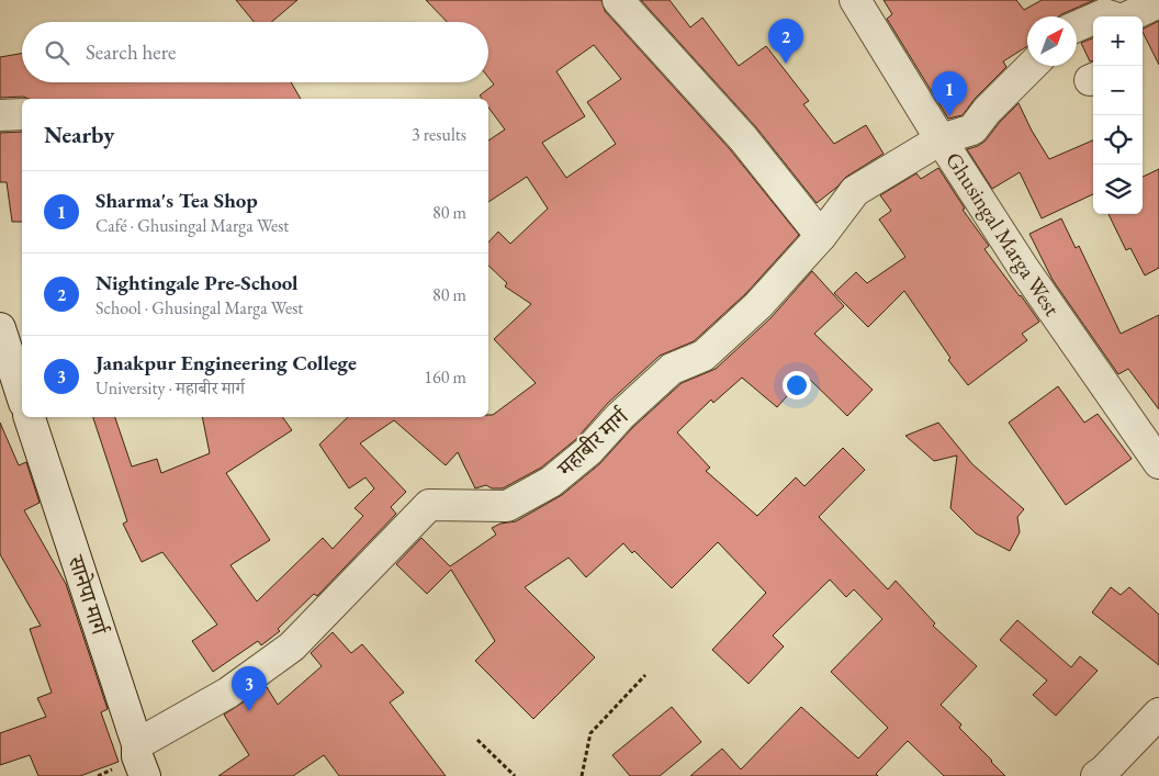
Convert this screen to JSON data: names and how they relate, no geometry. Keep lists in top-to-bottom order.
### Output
{
  "streets": {
    "street": ["Ghusingal Marga West", "महाबीर मार्ग", "सानेपा मार्ग"]
  },
  "crossings": [
    ["Ghusingal Marga West", "महाबीर मार्ग"],
    ["महाबीर मार्ग", "सानेपा मार्ग"]
  ],
  "north": "top right",
  "page": {
    "map_buttons": ["+", "−"],
    "pins": ["2", "1", "3"],
    "search": "Search here",
    "heading": ["Nearby", "3 results"],
    "list": [
      {
        "mark": "1",
        "name": "Sharma's Tea Shop",
        "note": "Café · Ghusingal Marga West",
        "value": "80 m"
      },
      {
        "mark": "2",
        "name": "Nightingale Pre-School",
        "note": "School · Ghusingal Marga West",
        "value": "80 m"
      },
      {
        "mark": "3",
        "name": "Janakpur Engineering College",
        "note": "University · महाबीर मार्ग",
        "value": "160 m"
      }
    ]
  }
}
